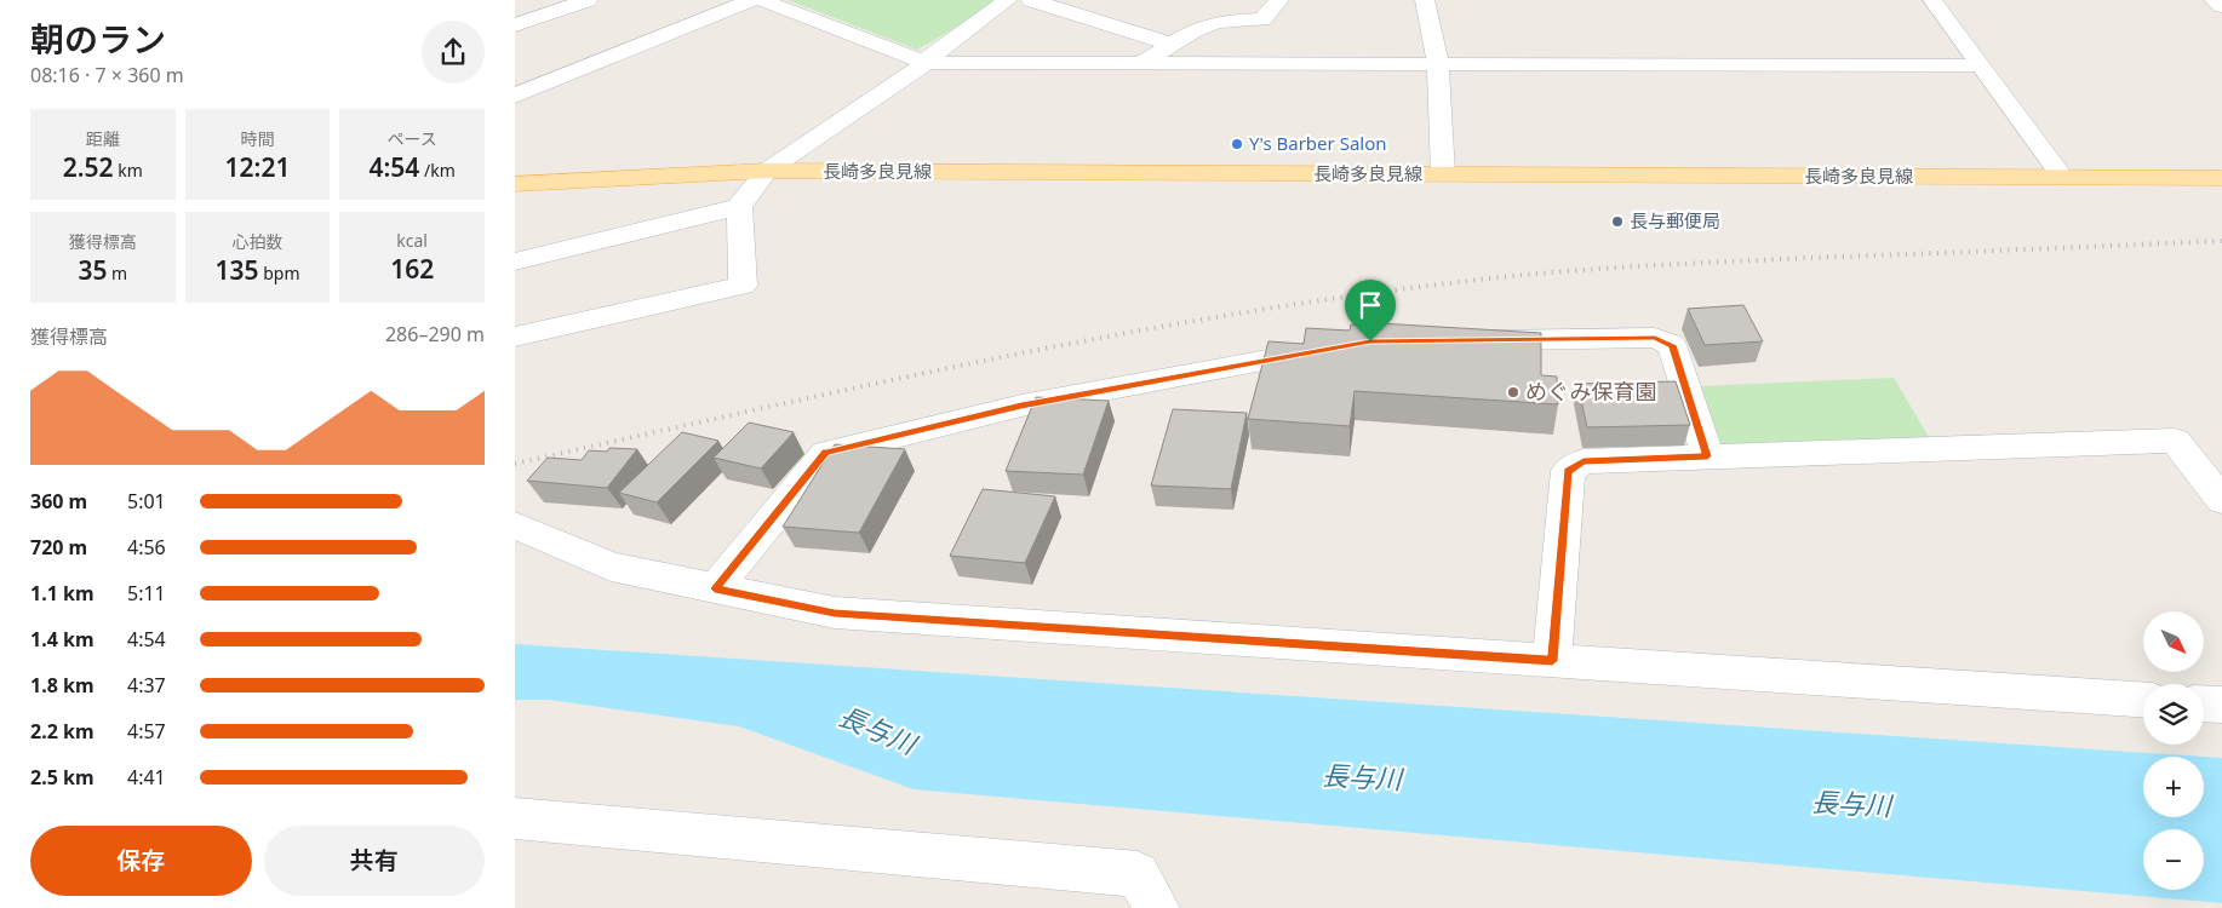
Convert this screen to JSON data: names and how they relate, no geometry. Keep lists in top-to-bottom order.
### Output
{
  "streets": {
    "main road": ["長崎多良見線"]
  },
  "water": ["長与川"],
  "places": ["Y's Barber Salon", "長与郵便局", "めぐみ保育園"],
  "north": "bottom right",
  "page": {
    "heading": ["朝のラン", "08:16 · 7 × 360 m"],
    "stats": [
      ["距離", "2.52 km"],
      ["時間", "12:21"],
      ["ペース", "4:54 /km"],
      ["獲得標高", "35 m"],
      ["心拍数", "135 bpm"],
      ["kcal", "162"]
    ],
    "chart": ["獲得標高", "286–290 m"],
    "list": [
      {
        "name": "360 m",
        "note": "5:01"
      },
      {
        "name": "720 m",
        "note": "4:56"
      },
      {
        "name": "1.1 km",
        "note": "5:11"
      },
      {
        "name": "1.4 km",
        "note": "4:54"
      },
      {
        "name": "1.8 km",
        "note": "4:37"
      },
      {
        "name": "2.2 km",
        "note": "4:57"
      },
      {
        "name": "2.5 km",
        "note": "4:41"
      }
    ],
    "map_buttons": ["+", "−"],
    "buttons": ["保存", "共有"]
  }
}
